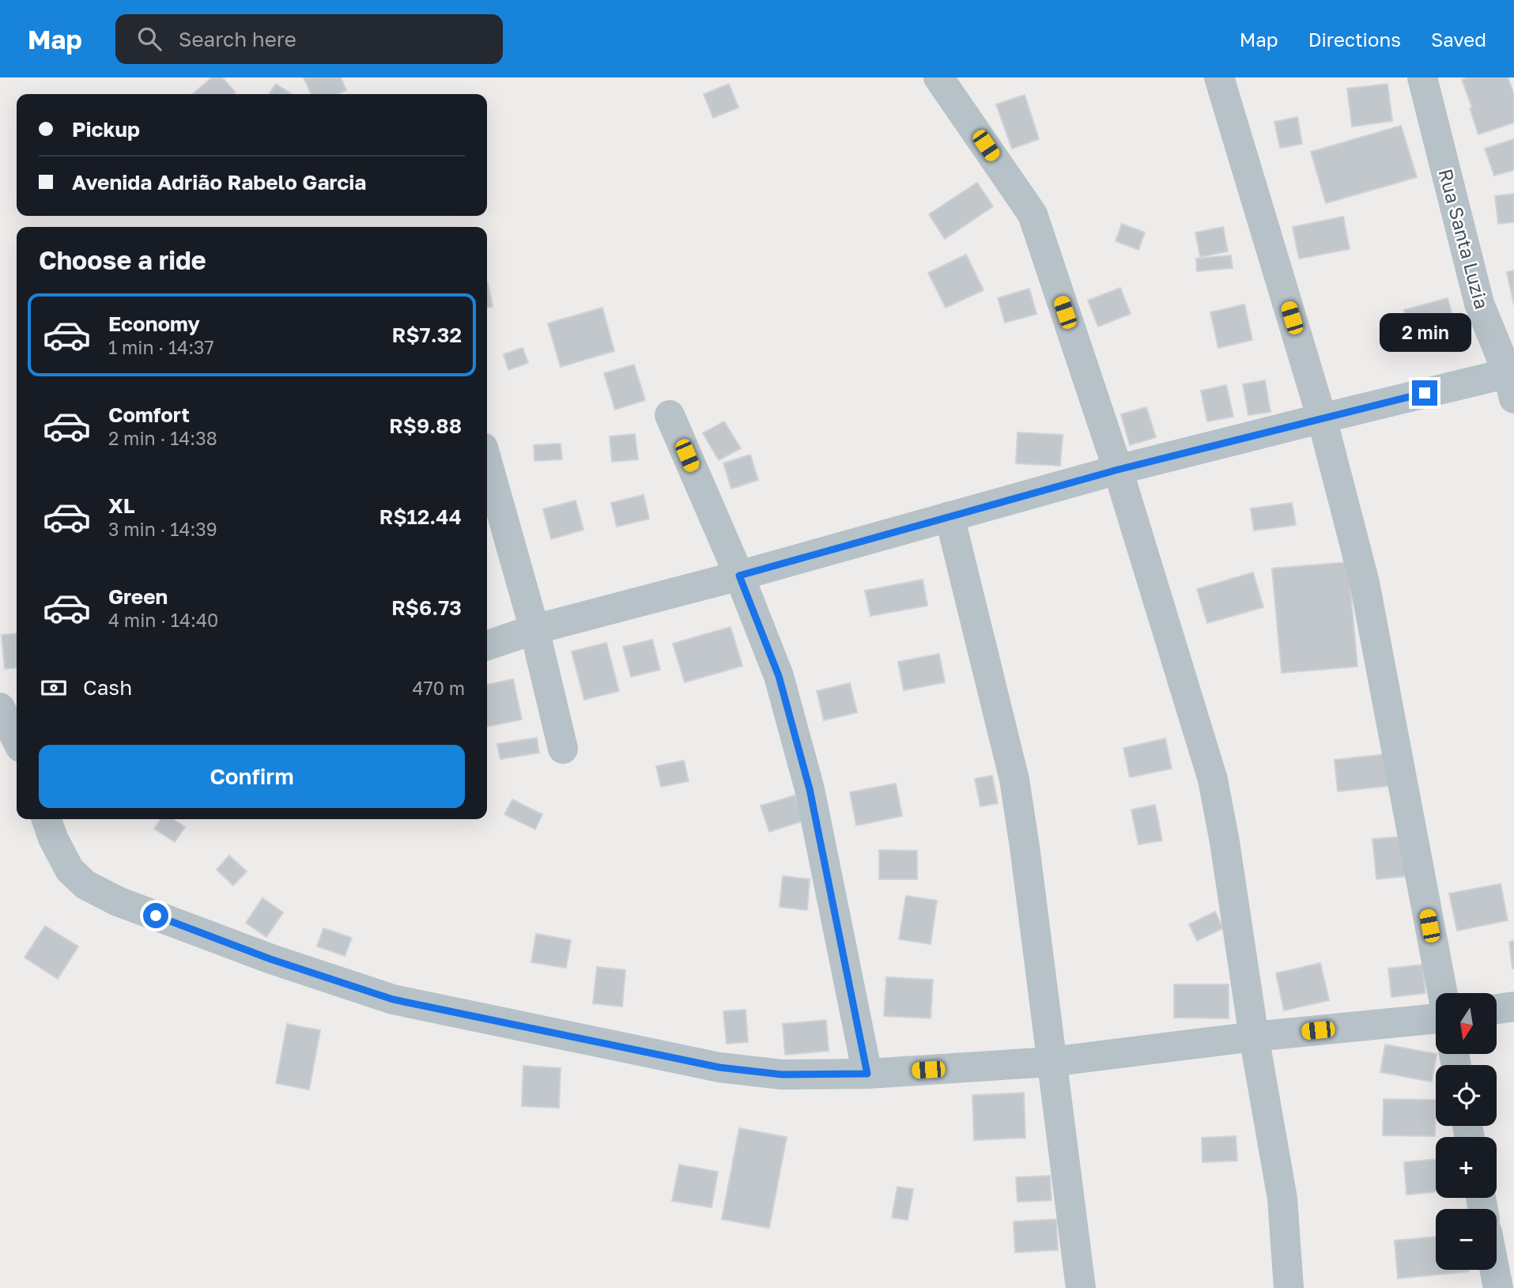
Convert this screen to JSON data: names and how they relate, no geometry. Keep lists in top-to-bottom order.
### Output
{
  "streets": {
    "street": ["Rua Santa Luzia"]
  },
  "north": "bottom",
  "page": {
    "header": "Map",
    "search": "Search here",
    "nav": ["Map", "Directions", "Saved"],
    "banner": ["Pickup", "Avenida Adrião Rabelo Garcia"],
    "heading": "Choose a ride",
    "list": [
      {
        "name": "Economy",
        "note": "1 min · 14:37",
        "value": "R$7.32"
      },
      {
        "name": "Comfort",
        "note": "2 min · 14:38",
        "value": "R$9.88"
      },
      {
        "name": "XL",
        "note": "3 min · 14:39",
        "value": "R$12.44"
      },
      {
        "name": "Green",
        "note": "4 min · 14:40",
        "value": "R$6.73"
      }
    ],
    "bubble": "2 min",
    "pay": ["Cash", "470 m"],
    "buttons": "Confirm",
    "map_buttons": ["+", "−"]
  }
}
